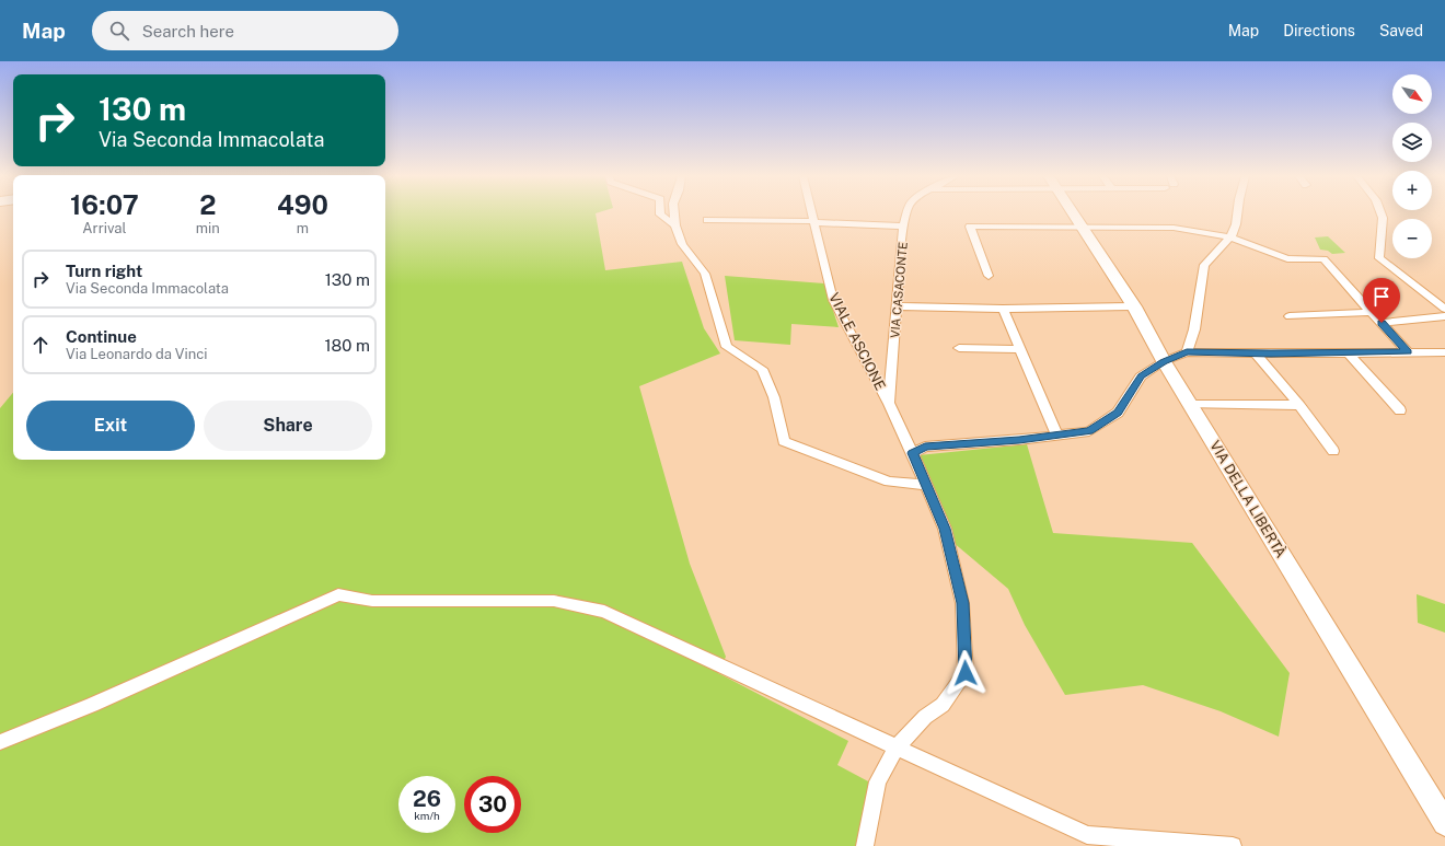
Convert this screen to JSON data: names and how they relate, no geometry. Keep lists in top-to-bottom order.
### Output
{
  "streets": {
    "street": ["VIA CASACONTE", "VIALE ASCIONE", "VIA DELLA LIBERTÀ"]
  },
  "crossings": [
    ["VIA CASACONTE", "VIALE ASCIONE"]
  ],
  "north": "bottom right",
  "page": {
    "header": "Map",
    "search": "Search here",
    "nav": ["Map", "Directions", "Saved"],
    "map_buttons": ["+", "−"],
    "turn": ["130 m", "Via Seconda Immacolata"],
    "eta": [
      "16:07",
      "Arrival",
      "2",
      "min",
      "490",
      "m"
    ],
    "list": [
      {
        "name": "Turn right",
        "note": "Via Seconda Immacolata",
        "value": "130 m"
      },
      {
        "name": "Continue",
        "note": "Via Leonardo da Vinci",
        "value": "180 m"
      }
    ],
    "buttons": ["Exit", "Share"],
    "speed": "26 km/h",
    "limit": "30"
  }
}
